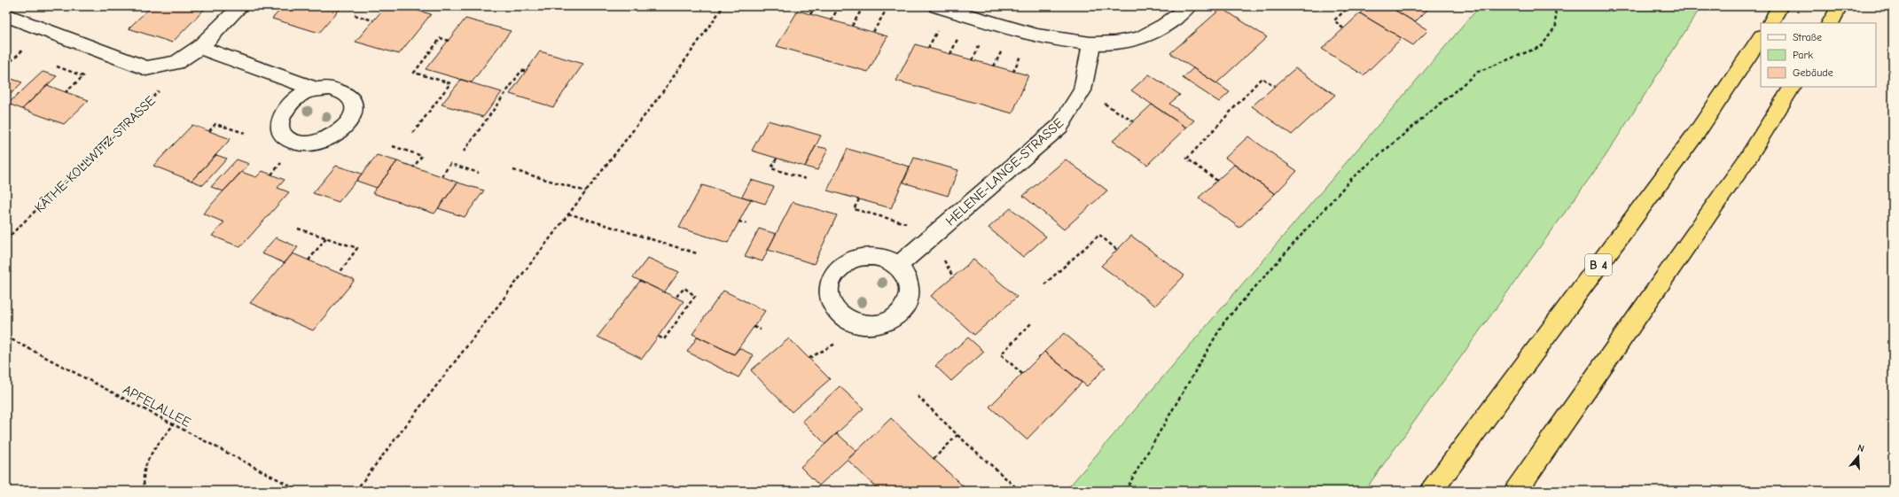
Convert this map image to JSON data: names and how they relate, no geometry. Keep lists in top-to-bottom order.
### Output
{
  "streets": {
    "highway": ["B 4"],
    "street": ["HELENE-LANGE-STRASSE"],
    "path": ["KÄTHE-KOLLWITZ-STRASSE", "APFELALLEE"]
  },
  "legend": ["Straße", "Park", "Gebäude"],
  "north": "top"
}
